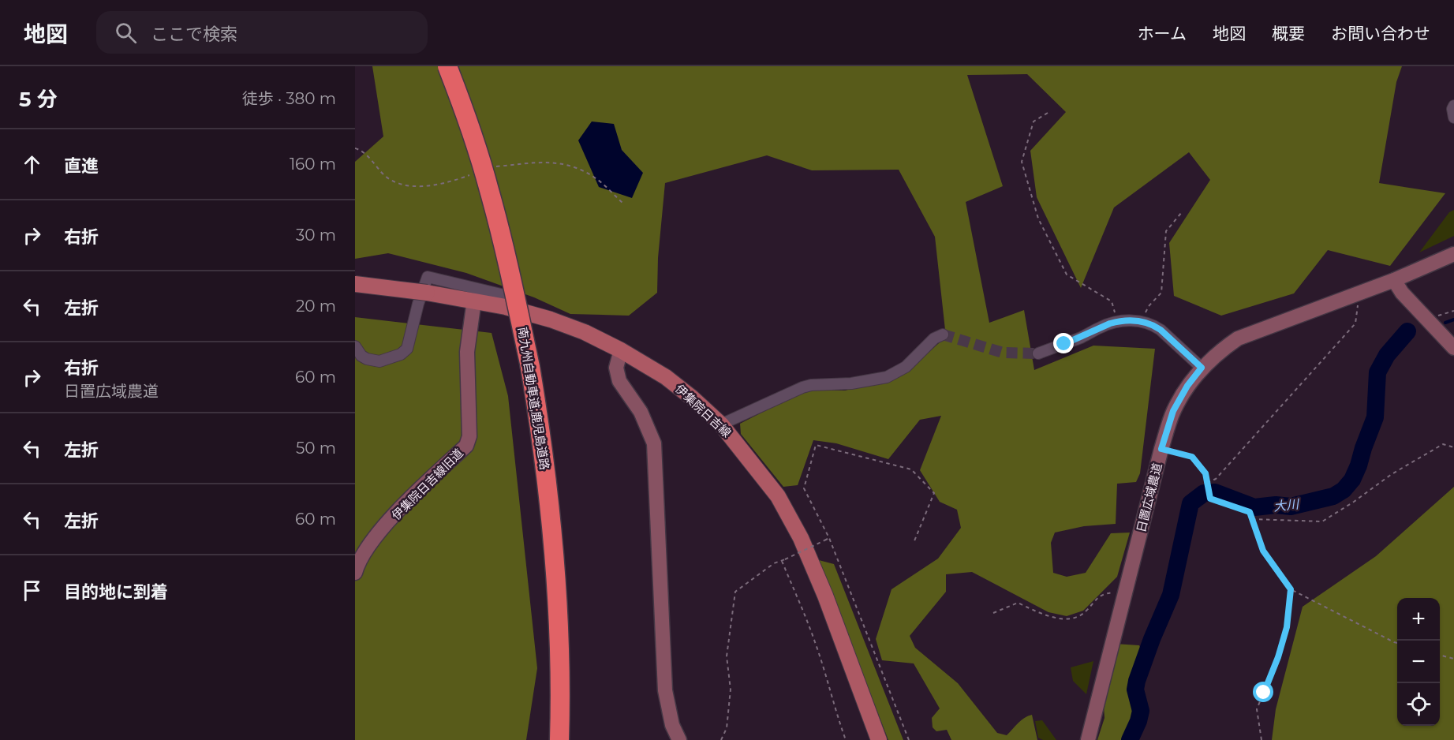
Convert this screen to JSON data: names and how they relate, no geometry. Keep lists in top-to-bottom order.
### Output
{
  "streets": {
    "highway": ["南九州自動車道;鹿児島道路"],
    "main road": ["伊集院日吉線"],
    "street": ["伊集院日吉線旧道", "日置広域農道"]
  },
  "crossings": [
    ["伊集院日吉線", "伊集院日吉線旧道"]
  ],
  "water": ["大川"],
  "page": {
    "header": "地図",
    "search": "ここで検索",
    "nav": [
      "ホーム",
      "地図",
      "概要",
      "お問い合わせ"
    ],
    "heading": ["5 分", "徒歩 · 380 m"],
    "list": [
      ["直進", "160 m"],
      ["右折", "30 m"],
      ["左折", "20 m"],
      ["右折", "日置広域農道", "60 m"],
      ["左折", "50 m"],
      ["左折", "60 m"],
      "目的地に到着"
    ],
    "map_buttons": ["+", "−"]
  }
}
